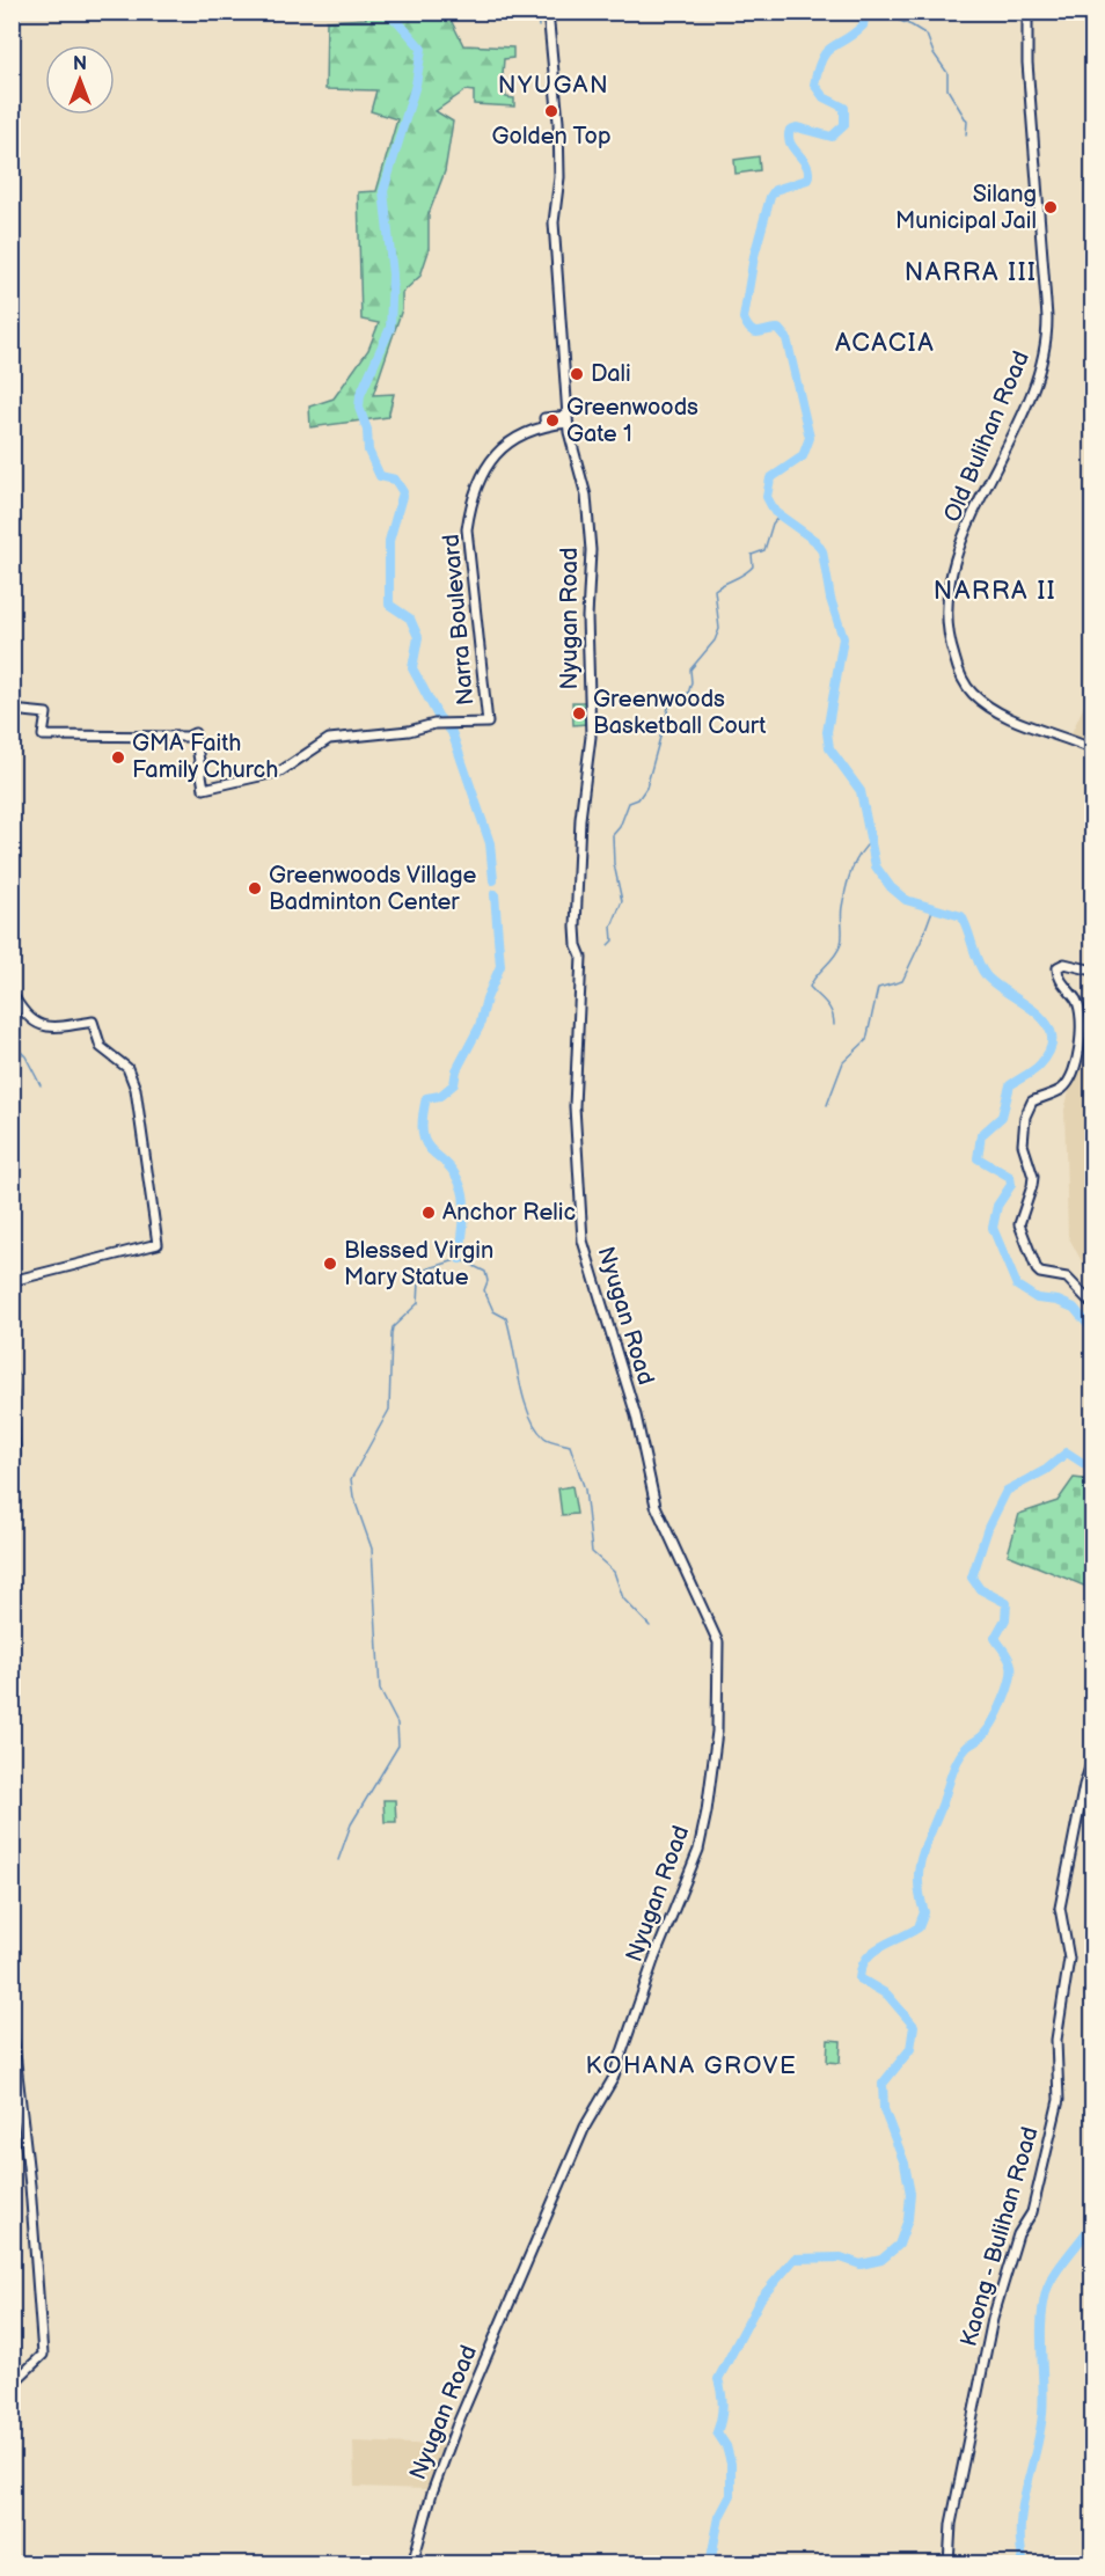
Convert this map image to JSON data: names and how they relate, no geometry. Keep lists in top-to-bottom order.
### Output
{
  "streets": {
    "street": [
      "Old Bulihan Road",
      "Nyugan Road",
      "Narra Boulevard",
      "Kaong - Bulihan Road"
    ]
  },
  "crossings": [
    ["Nyugan Road", "Narra Boulevard"]
  ],
  "districts": [
    "NYUGAN",
    "NARRA III",
    "ACACIA",
    "NARRA II",
    "KOHANA GROVE"
  ],
  "places": [
    "Golden Top",
    "Silang Municipal Jail",
    "Dali",
    "Greenwoods Gate 1",
    "Greenwoods Basketball Court",
    "GMA Faith Family Church",
    "Greenwoods Village Badminton Center",
    "Anchor Relic",
    "Blessed Virgin Mary Statue"
  ],
  "north": "top"
}
